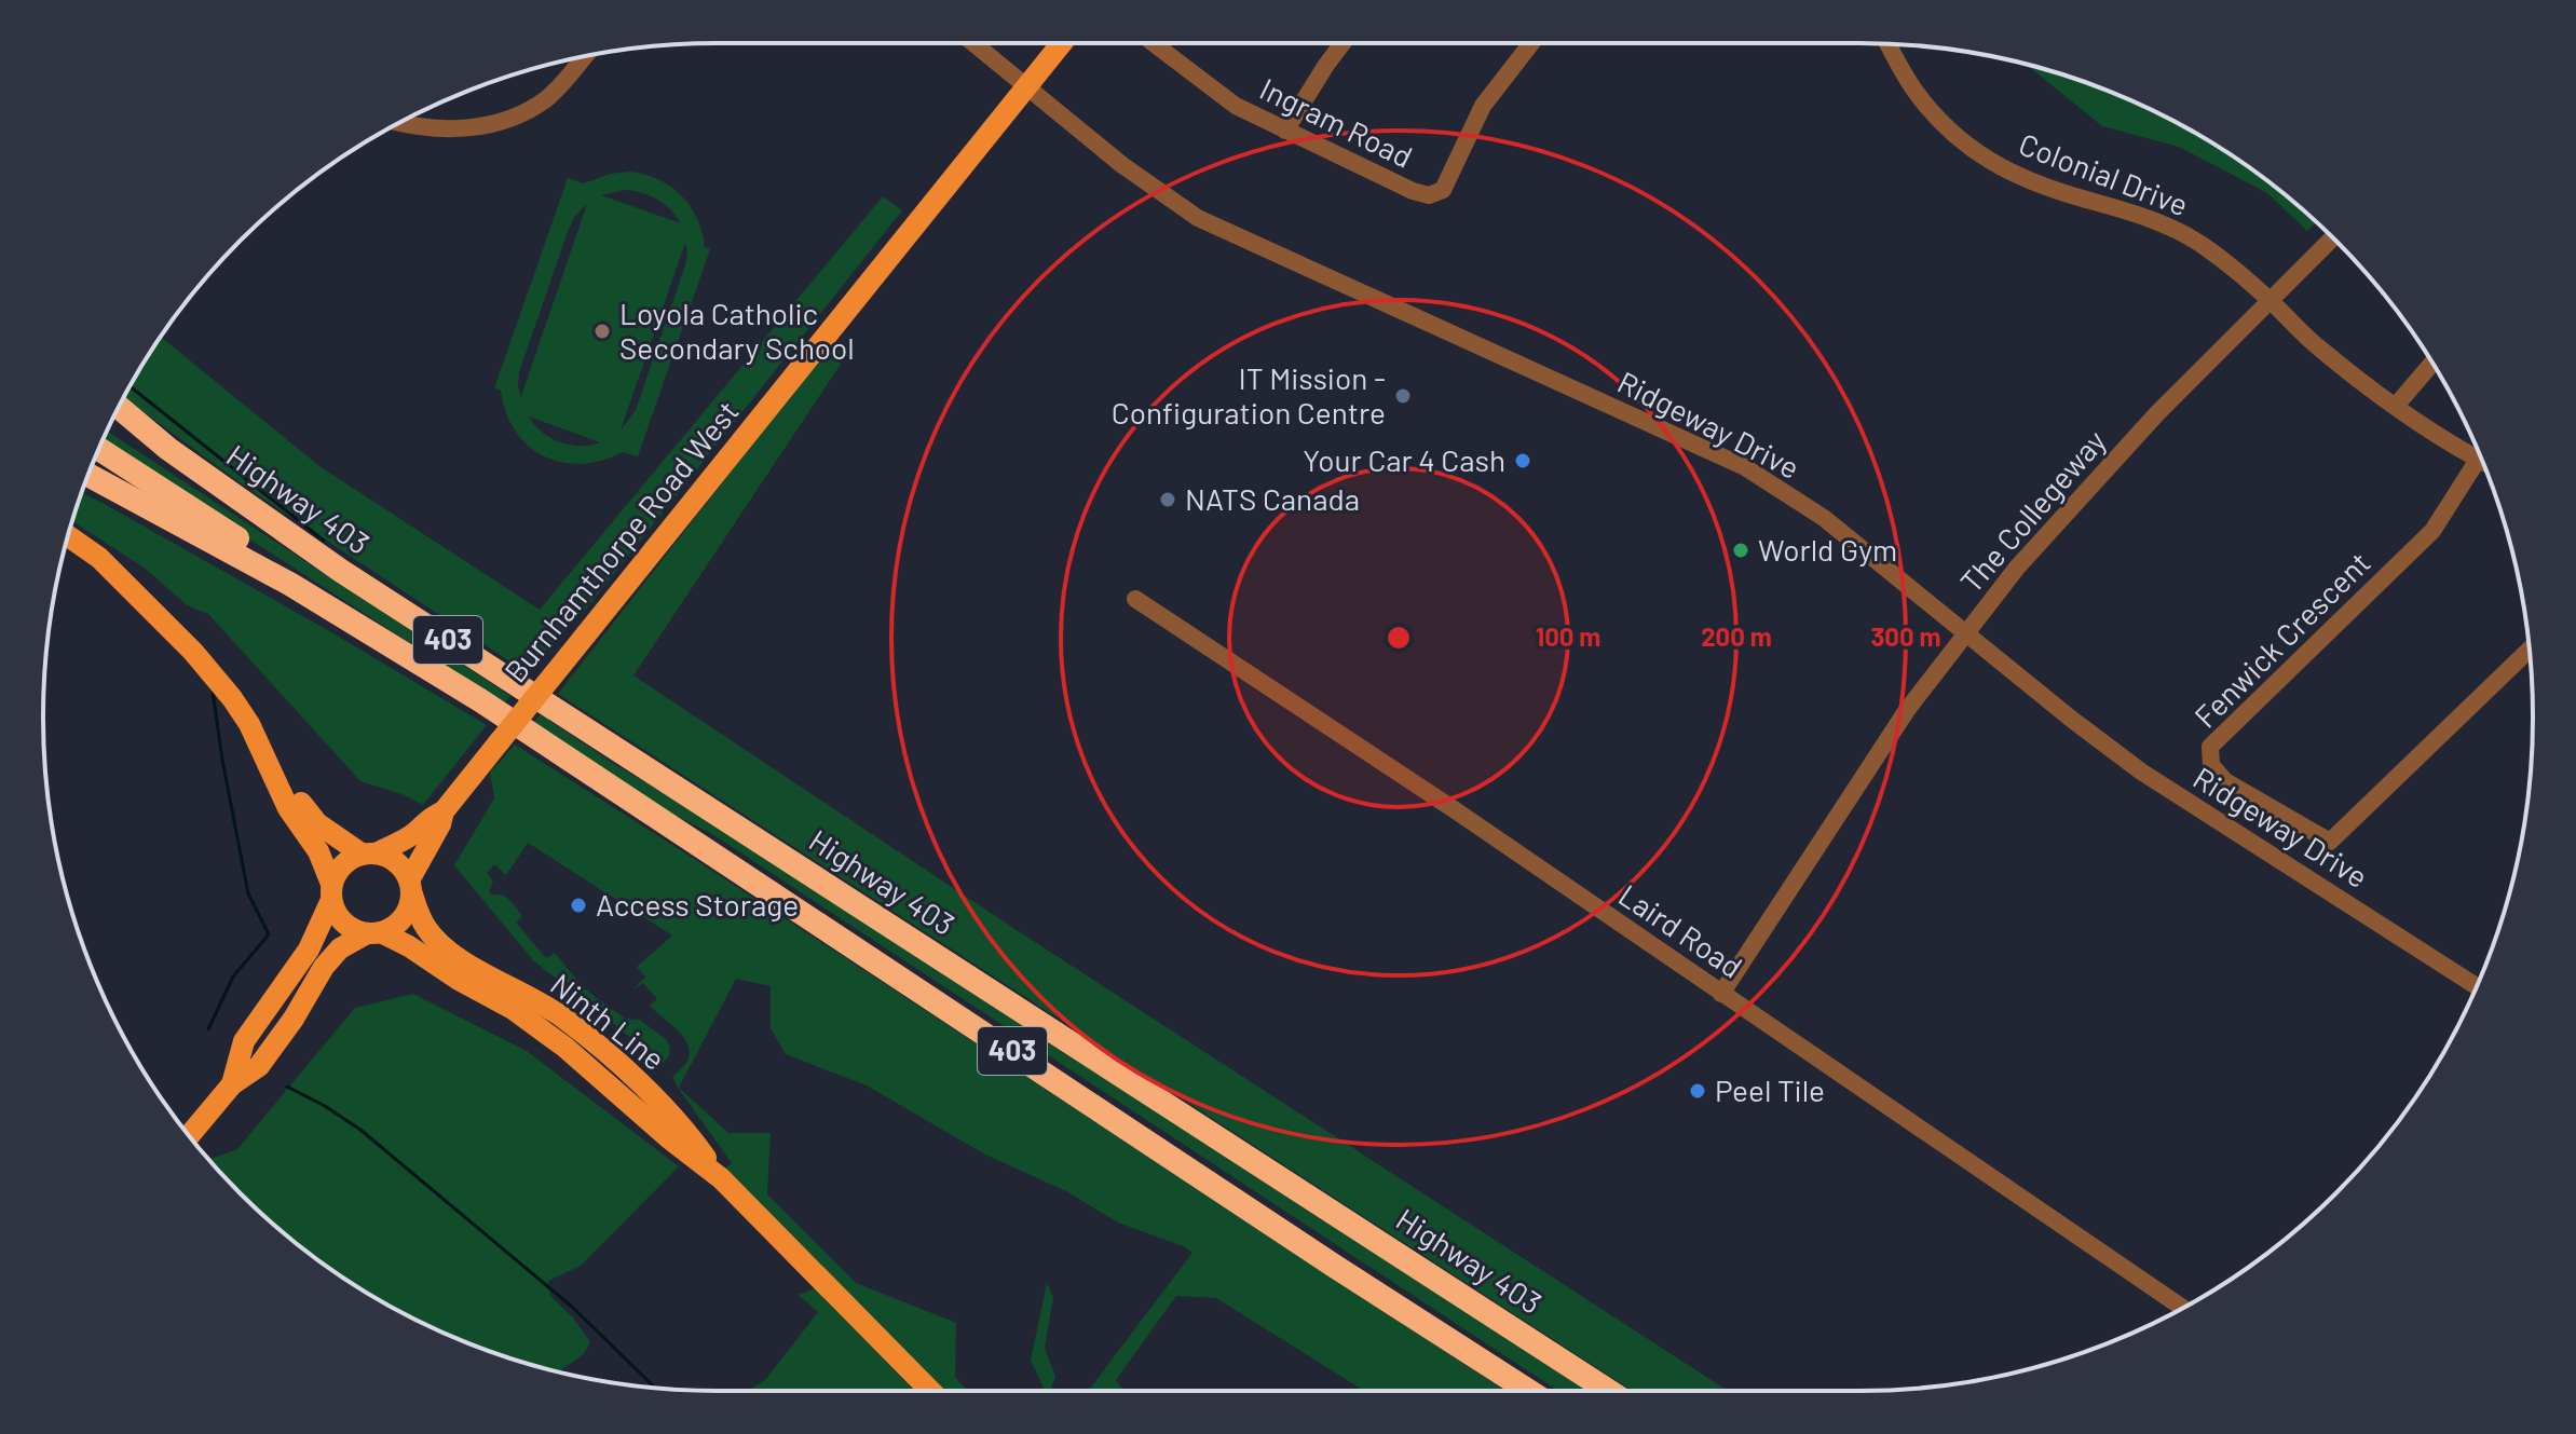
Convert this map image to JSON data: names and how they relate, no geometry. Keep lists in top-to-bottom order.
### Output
{
  "streets": {
    "highway": ["Highway 403", "403"],
    "main road": ["Burnhamthorpe Road West", "Ninth Line"],
    "street": [
      "Ingram Road",
      "Colonial Drive",
      "Ridgeway Drive",
      "The Collegeway",
      "Fenwick Crescent",
      "Laird Road"
    ]
  },
  "crossings": [
    ["Colonial Drive", "The Collegeway"],
    ["Colonial Drive", "Fenwick Crescent"],
    ["Ridgeway Drive", "The Collegeway"],
    ["Ridgeway Drive", "Burnhamthorpe Road West"],
    ["The Collegeway", "Laird Road"],
    ["Burnhamthorpe Road West", "Ninth Line"]
  ],
  "places": [
    "Loyola Catholic Secondary School",
    "IT Mission - Configuration Centre",
    "Your Car 4 Cash",
    "NATS Canada",
    "World Gym",
    "Access Storage",
    "Peel Tile"
  ],
  "rings": ["100 m", "200 m", "300 m"]
}
